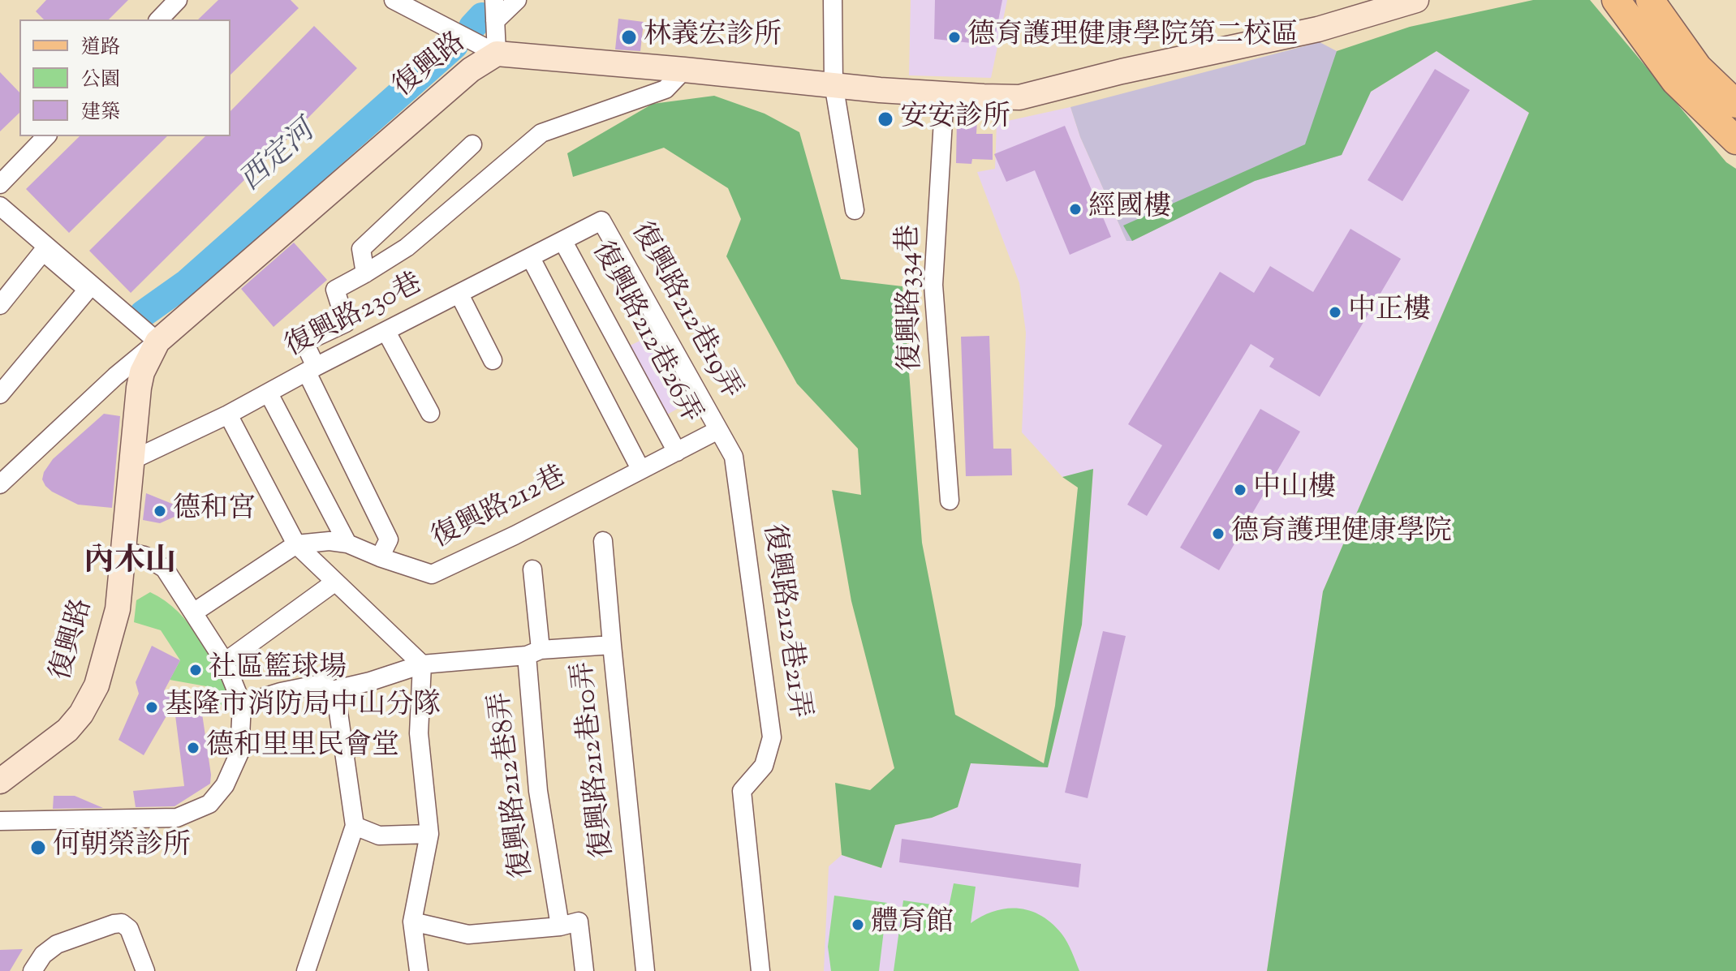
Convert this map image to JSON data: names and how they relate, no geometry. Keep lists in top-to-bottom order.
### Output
{
  "streets": {
    "street": [
      "復興路",
      "復興路334巷",
      "復興路212巷19弄",
      "復興路230巷",
      "復興路212巷26弄",
      "復興路212巷",
      "復興路212巷21弄",
      "復興路212巷10弄",
      "復興路212巷8弄"
    ]
  },
  "crossings": [
    ["復興路", "復興路334巷"],
    ["復興路", "復興路230巷"],
    ["復興路212巷19弄", "復興路230巷"],
    ["復興路212巷19弄", "復興路212巷"],
    ["復興路212巷19弄", "復興路212巷21弄"],
    ["復興路230巷", "復興路212巷26弄"],
    ["復興路212巷26弄", "復興路212巷"],
    ["復興路212巷", "復興路212巷21弄"]
  ],
  "districts": ["內木山"],
  "water": ["西定河"],
  "places": [
    "林義宏診所",
    "德育護理健康學院第二校區",
    "安安診所",
    "經國樓",
    "中正樓",
    "中山樓",
    "德和宮",
    "德育護理健康學院",
    "社區籃球場",
    "基隆市消防局中山分隊",
    "德和里里民會堂",
    "何朝榮診所",
    "體育館"
  ],
  "legend": ["道路", "公園", "建築"]
}
